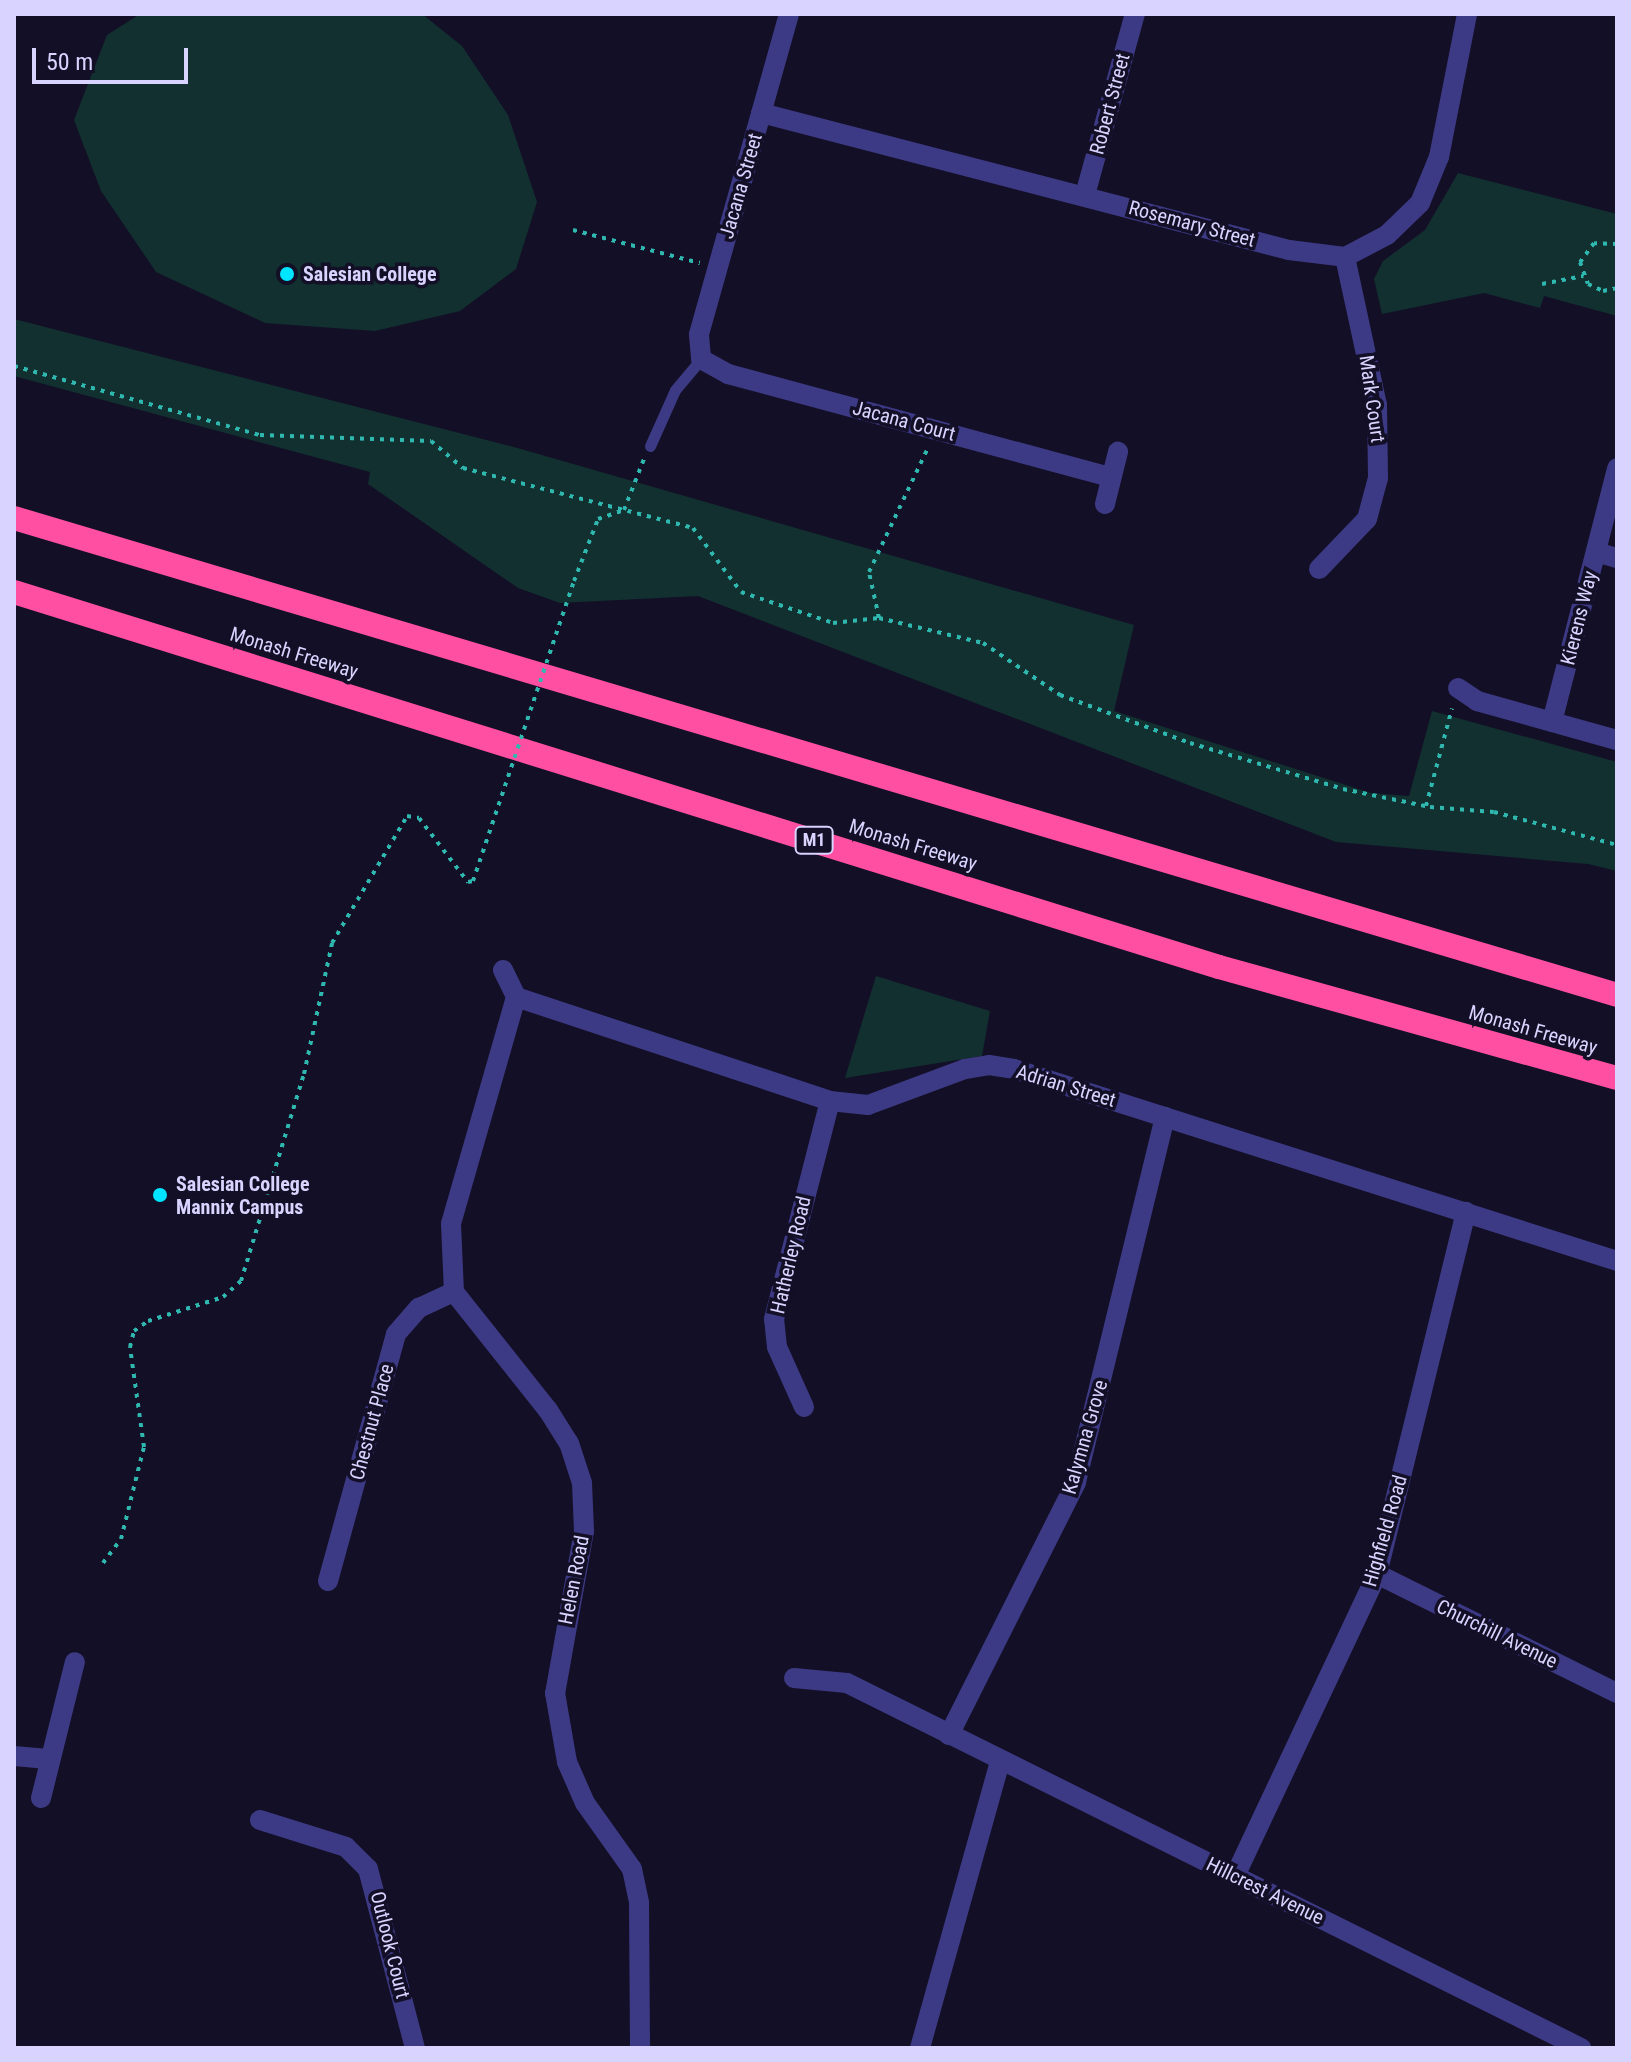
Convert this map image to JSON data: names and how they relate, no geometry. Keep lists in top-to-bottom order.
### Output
{
  "streets": {
    "highway": ["Monash Freeway", "M1"],
    "street": [
      "Robert Street",
      "Jacana Street",
      "Rosemary Street",
      "Mark Court",
      "Jacana Court",
      "Kierens Way",
      "Adrian Street",
      "Hatherley Road",
      "Chestnut Place",
      "Kalymna Grove",
      "Highfield Road",
      "Helen Road",
      "Churchill Avenue",
      "Hillcrest Avenue",
      "Outlook Court"
    ]
  },
  "crossings": [
    ["Robert Street", "Rosemary Street"],
    ["Jacana Street", "Rosemary Street"],
    ["Jacana Street", "Jacana Court"],
    ["Rosemary Street", "Mark Court"],
    ["Adrian Street", "Hatherley Road"],
    ["Adrian Street", "Kalymna Grove"],
    ["Adrian Street", "Highfield Road"],
    ["Chestnut Place", "Helen Road"],
    ["Kalymna Grove", "Hillcrest Avenue"],
    ["Highfield Road", "Churchill Avenue"],
    ["Highfield Road", "Hillcrest Avenue"]
  ],
  "places": ["Salesian College", "Salesian College Mannix Campus"],
  "scale_bar": "50 m"
}
